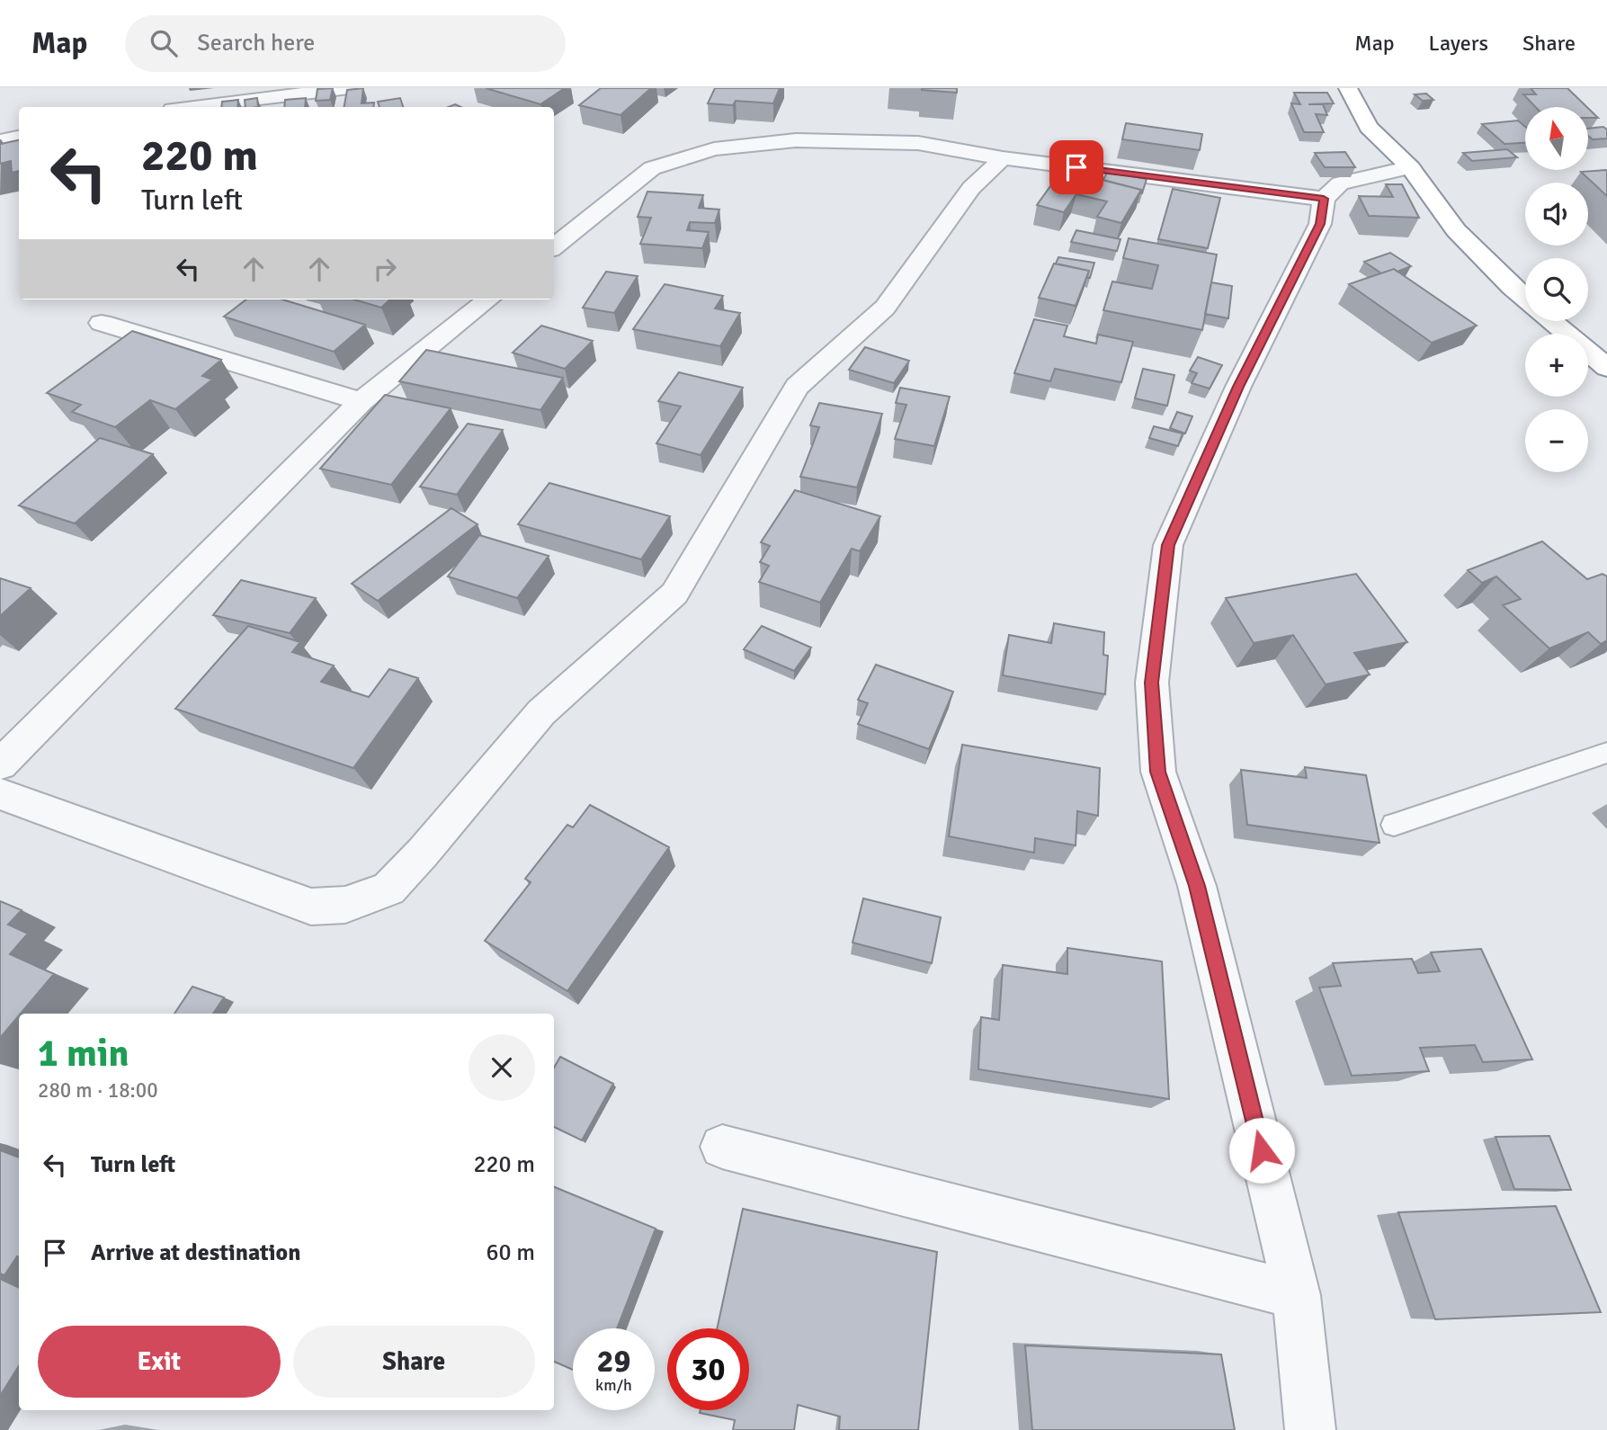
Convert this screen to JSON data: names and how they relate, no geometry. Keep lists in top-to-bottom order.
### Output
{
  "north": "top",
  "page": {
    "header": "Map",
    "search": "Search here",
    "nav": ["Map", "Layers", "Share"],
    "map_buttons": ["+", "−"],
    "turn": ["220 m", "Turn left"],
    "heading": ["1 min", "280 m · 18:00"],
    "list": [
      {
        "name": "Turn left",
        "value": "220 m"
      },
      {
        "name": "Arrive at destination",
        "value": "60 m"
      }
    ],
    "buttons": ["Exit", "Share"],
    "speed": "29 km/h",
    "limit": "30"
  }
}
